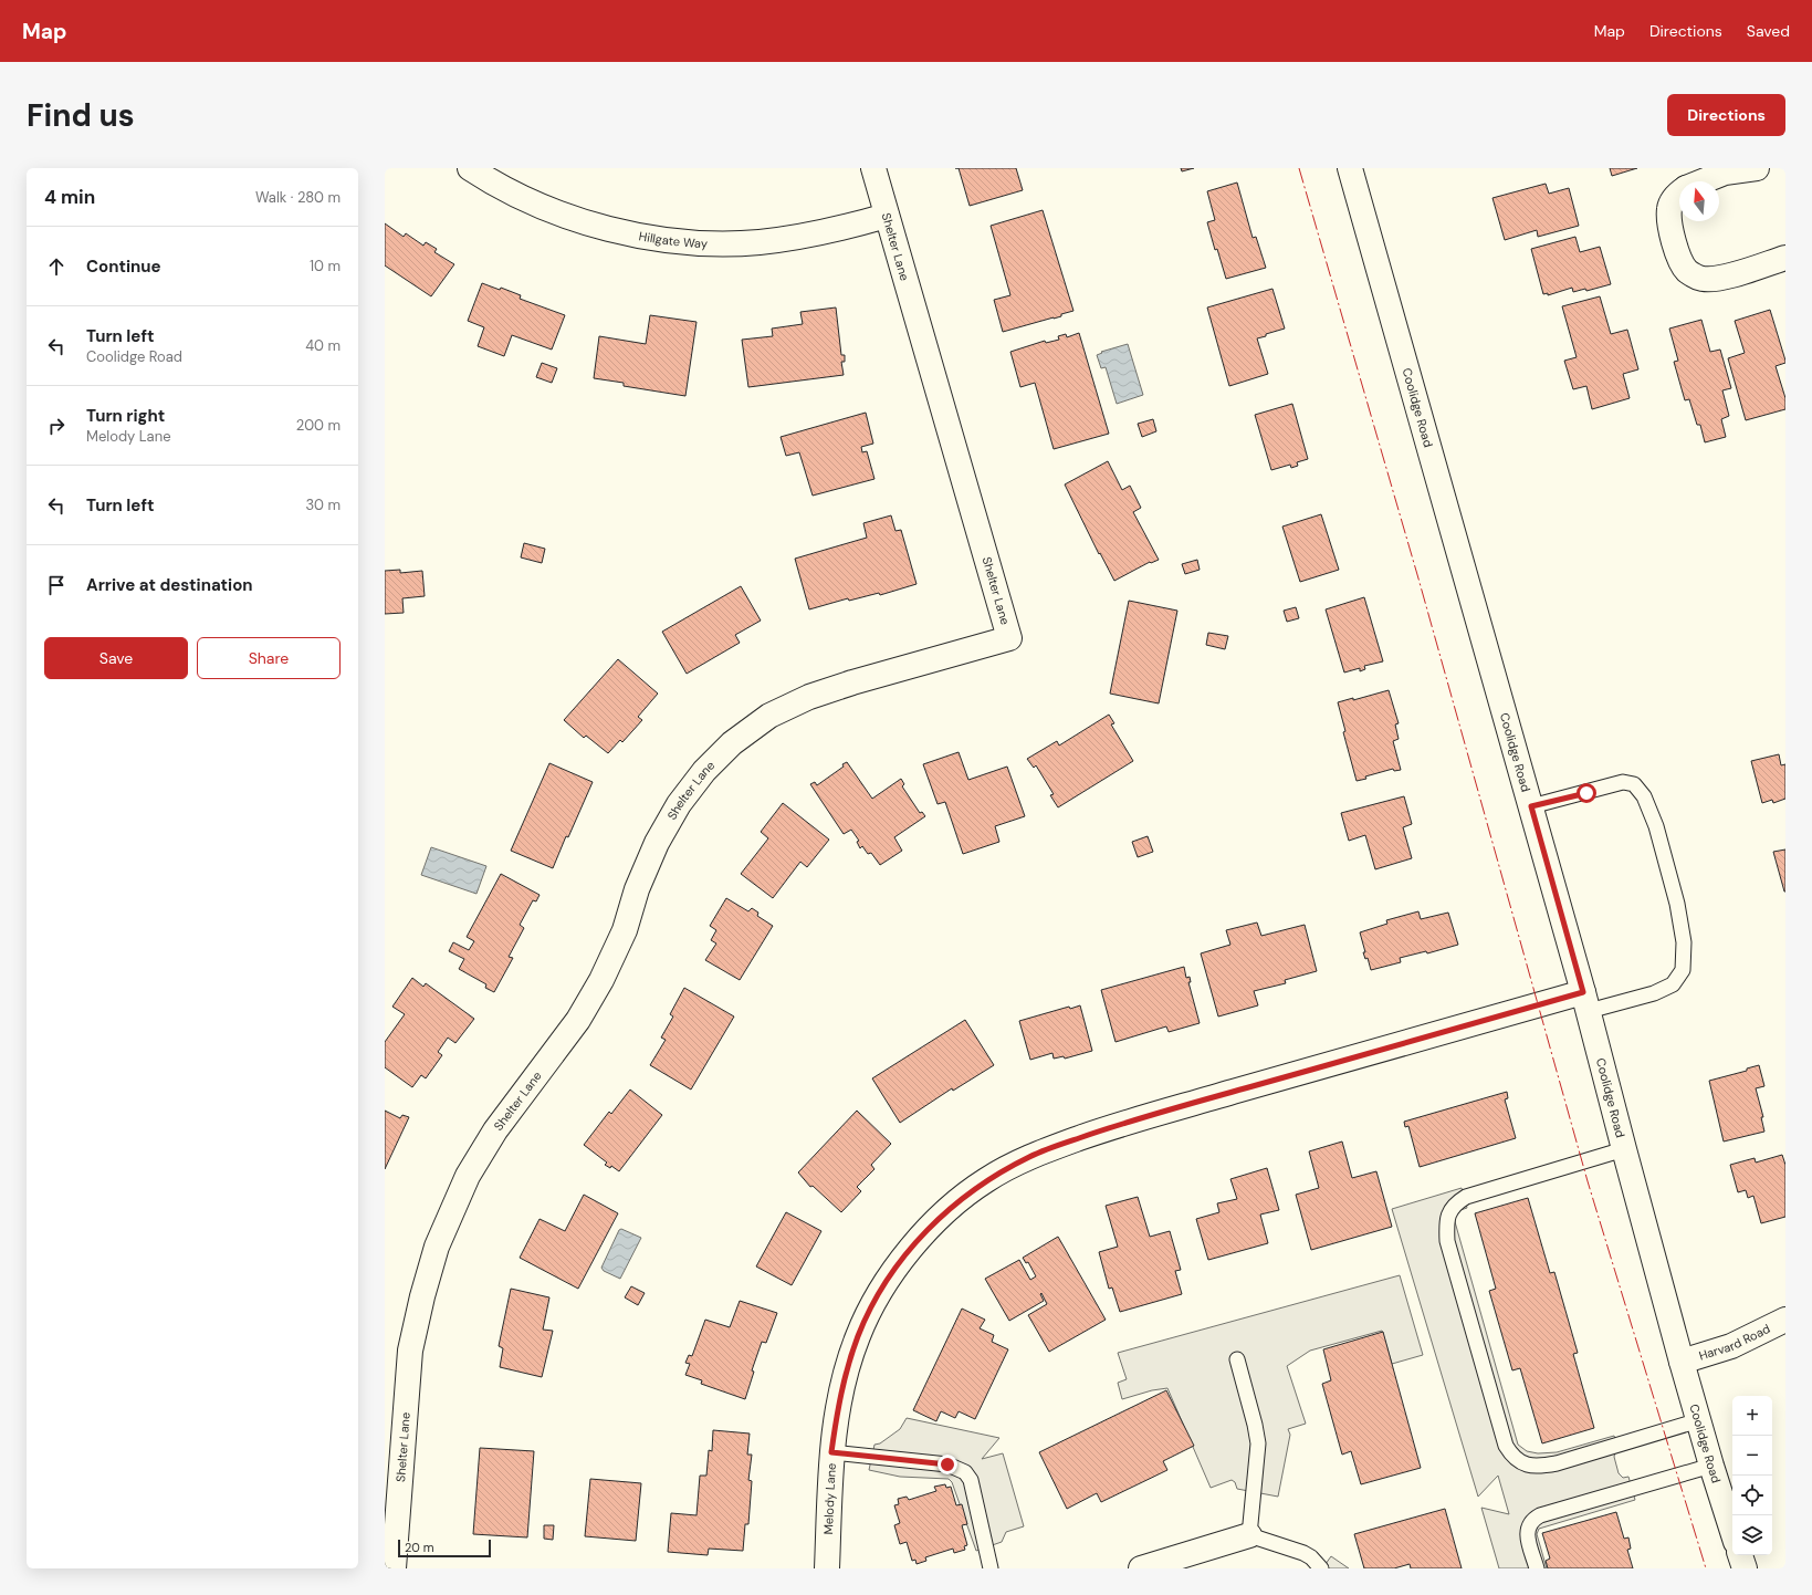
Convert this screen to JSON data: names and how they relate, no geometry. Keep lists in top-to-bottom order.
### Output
{
  "streets": {
    "street": [
      "Hillgate Way",
      "Shelter Lane",
      "Coolidge Road",
      "Harvard Road",
      "Melody Lane"
    ]
  },
  "crossings": [
    ["Hillgate Way", "Shelter Lane"],
    ["Coolidge Road", "Harvard Road"],
    ["Coolidge Road", "Melody Lane"]
  ],
  "scale_bar": "20 m",
  "north": "top",
  "page": {
    "header": "Map",
    "nav": ["Map", "Directions", "Saved"],
    "buttons": [
      "Directions",
      ["Save", "Share"]
    ],
    "title": "Find us",
    "heading": ["4 min", "Walk · 280 m"],
    "list": [
      ["Continue", "10 m"],
      ["Turn left", "Coolidge Road", "40 m"],
      ["Turn right", "Melody Lane", "200 m"],
      ["Turn left", "30 m"],
      "Arrive at destination"
    ],
    "map_buttons": ["+", "−"],
    "scale": "20 m"
  }
}
